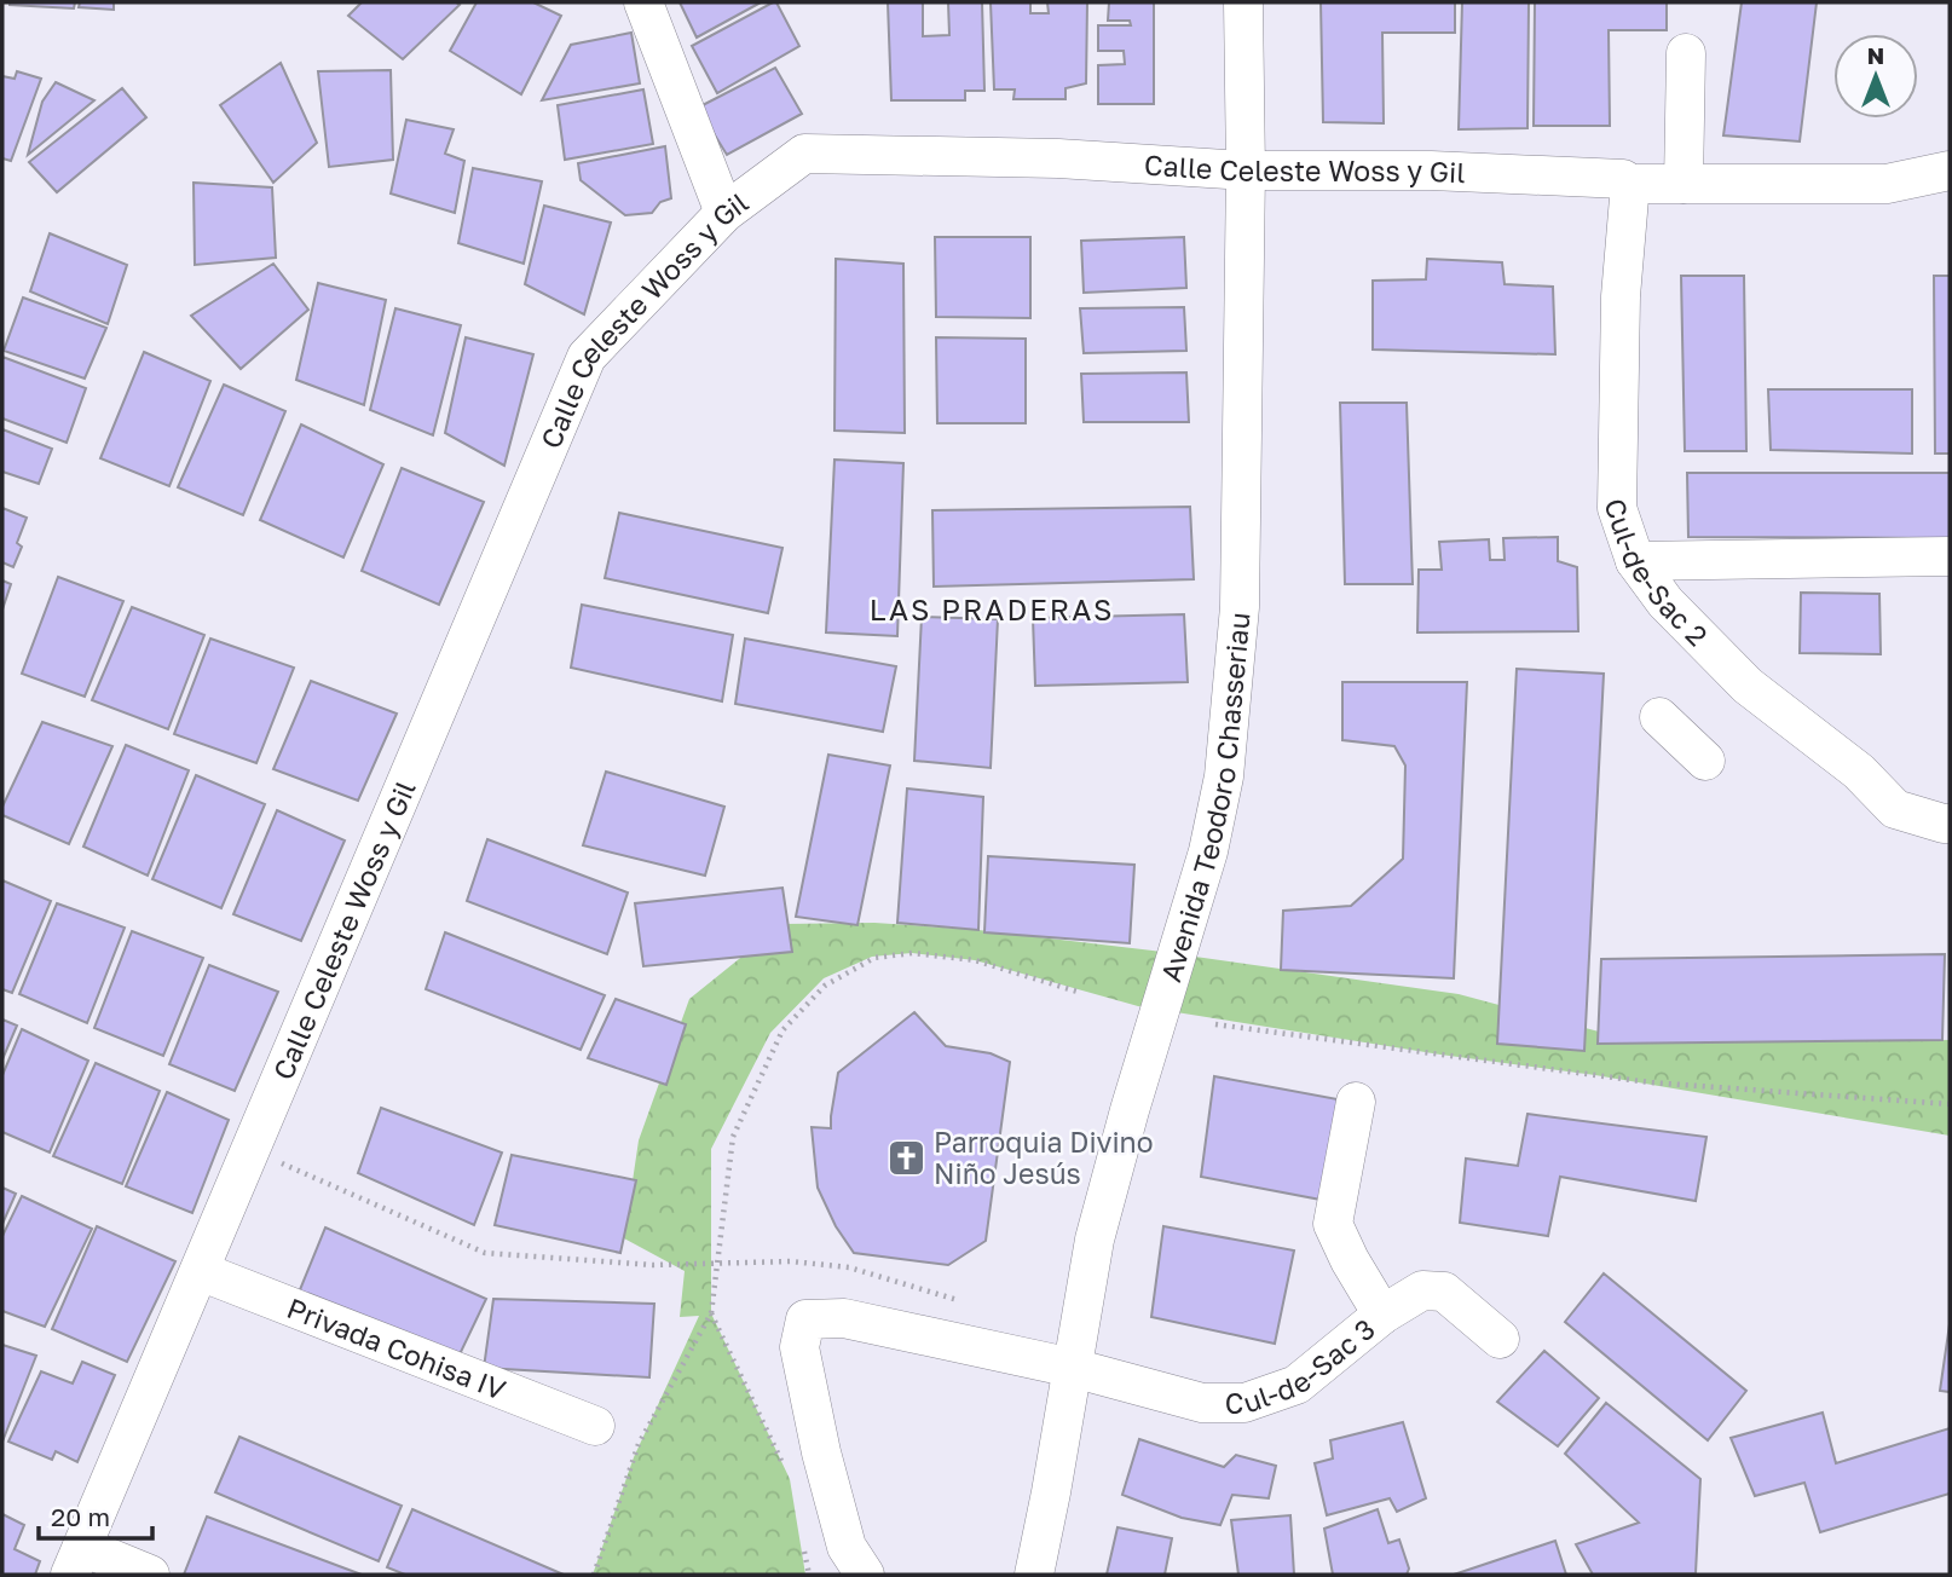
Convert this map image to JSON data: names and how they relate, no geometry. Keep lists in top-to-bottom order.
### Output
{
  "streets": {
    "street": [
      "Calle Celeste Woss y Gil",
      "Cul-de-Sac 2",
      "Avenida Teodoro Chasseriau",
      "Privada Cohisa IV",
      "Cul-de-Sac 3"
    ]
  },
  "crossings": [
    ["Calle Celeste Woss y Gil", "Cul-de-Sac 2"],
    ["Calle Celeste Woss y Gil", "Avenida Teodoro Chasseriau"],
    ["Calle Celeste Woss y Gil", "Privada Cohisa IV"],
    ["Avenida Teodoro Chasseriau", "Cul-de-Sac 3"]
  ],
  "districts": ["LAS PRADERAS"],
  "places": {
    "church": ["Parroquia Divino Niño Jesús"]
  },
  "scale_bar": "20 m",
  "north": "top"
}
